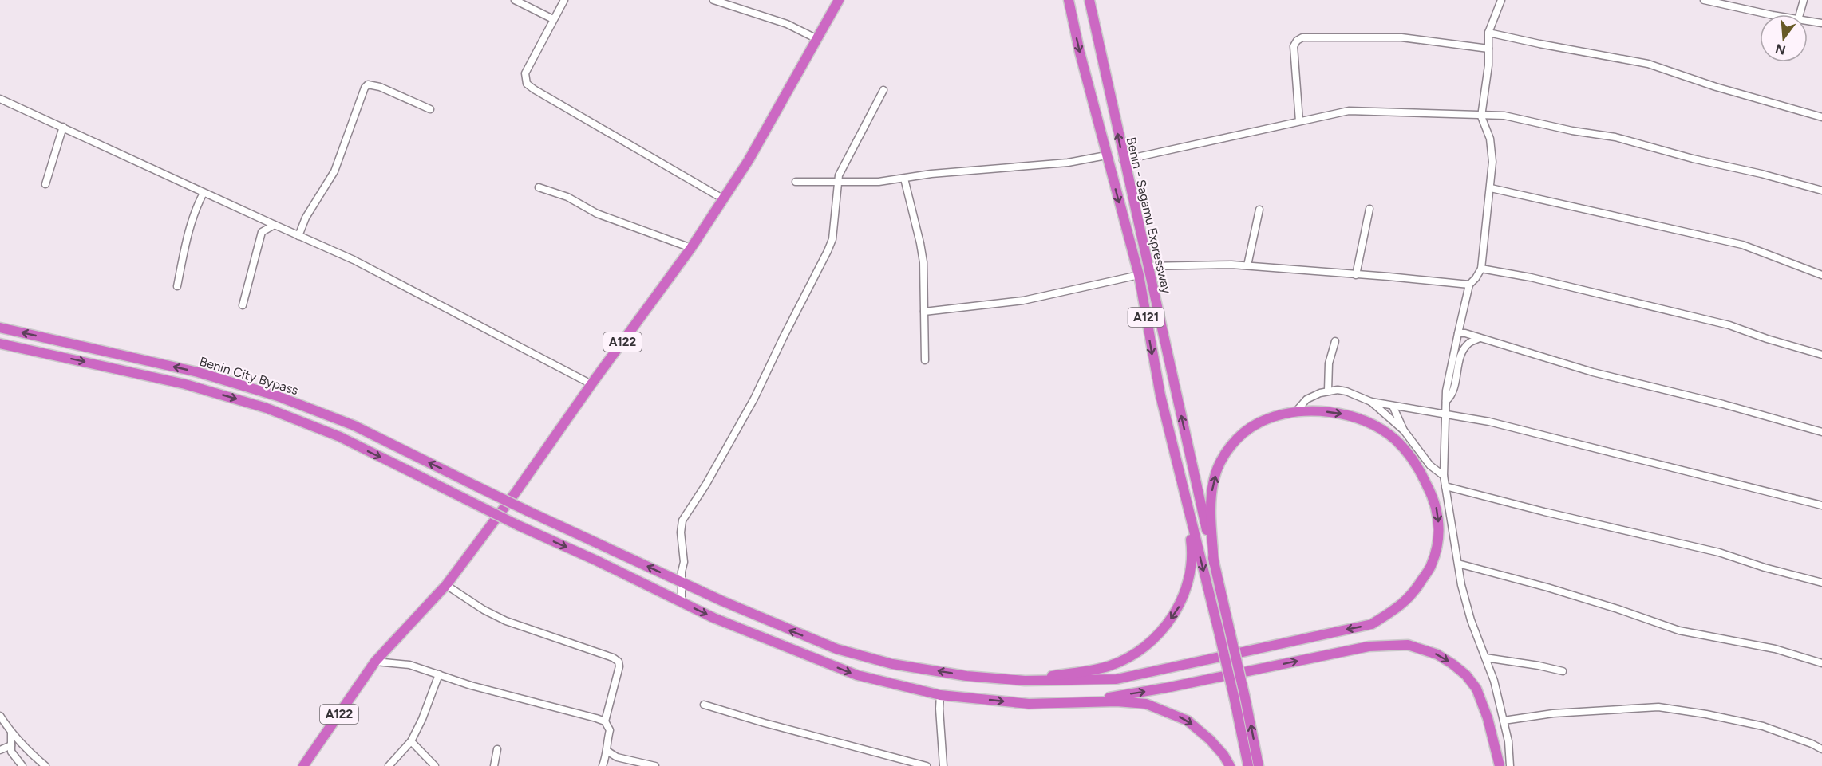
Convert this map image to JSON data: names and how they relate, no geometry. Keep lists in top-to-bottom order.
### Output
{
  "streets": {
    "highway": [
      "Benin - Sagamu Expressway",
      "A121",
      "A122",
      "Benin City Bypass"
    ]
  },
  "north": "bottom"
}
